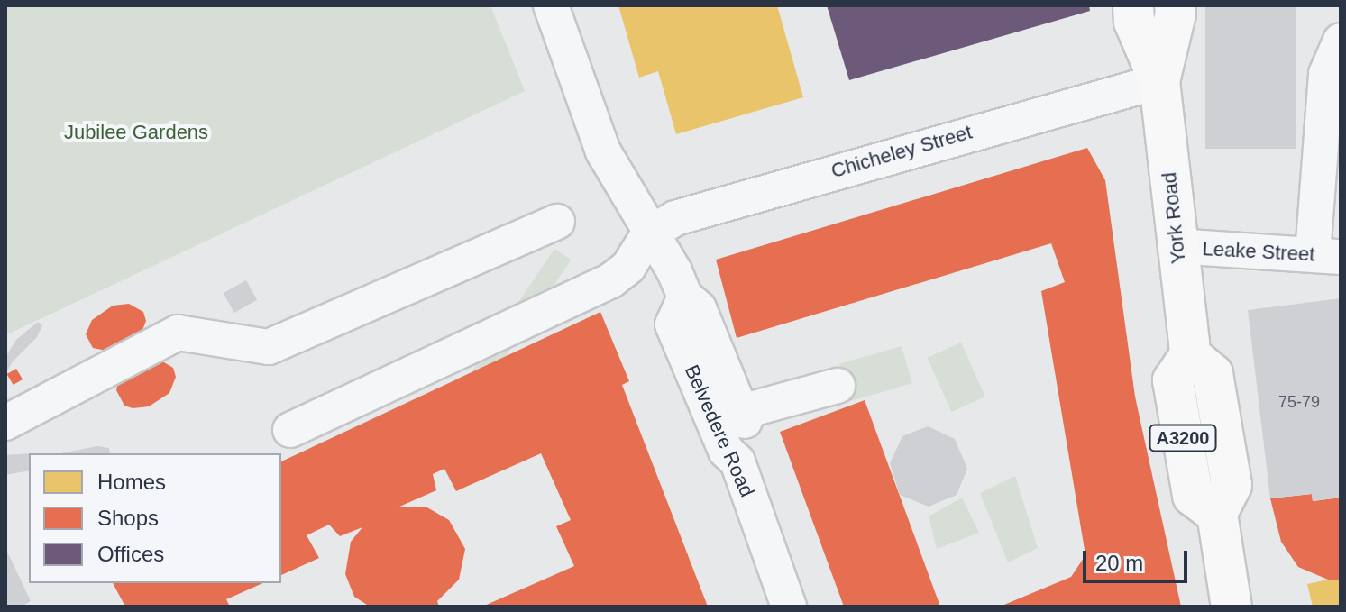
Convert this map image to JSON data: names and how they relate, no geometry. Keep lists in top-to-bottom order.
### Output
{
  "streets": {
    "main road": ["York Road", "A3200"],
    "street": ["Chicheley Street", "Leake Street", "Belvedere Road"]
  },
  "crossings": [
    ["Chicheley Street", "York Road"],
    ["Chicheley Street", "Belvedere Road"],
    ["York Road", "Leake Street"]
  ],
  "parks": ["Jubilee Gardens"],
  "house_numbers": ["75-79"],
  "legend": ["Homes", "Shops", "Offices"],
  "scale_bar": "20 m"
}
